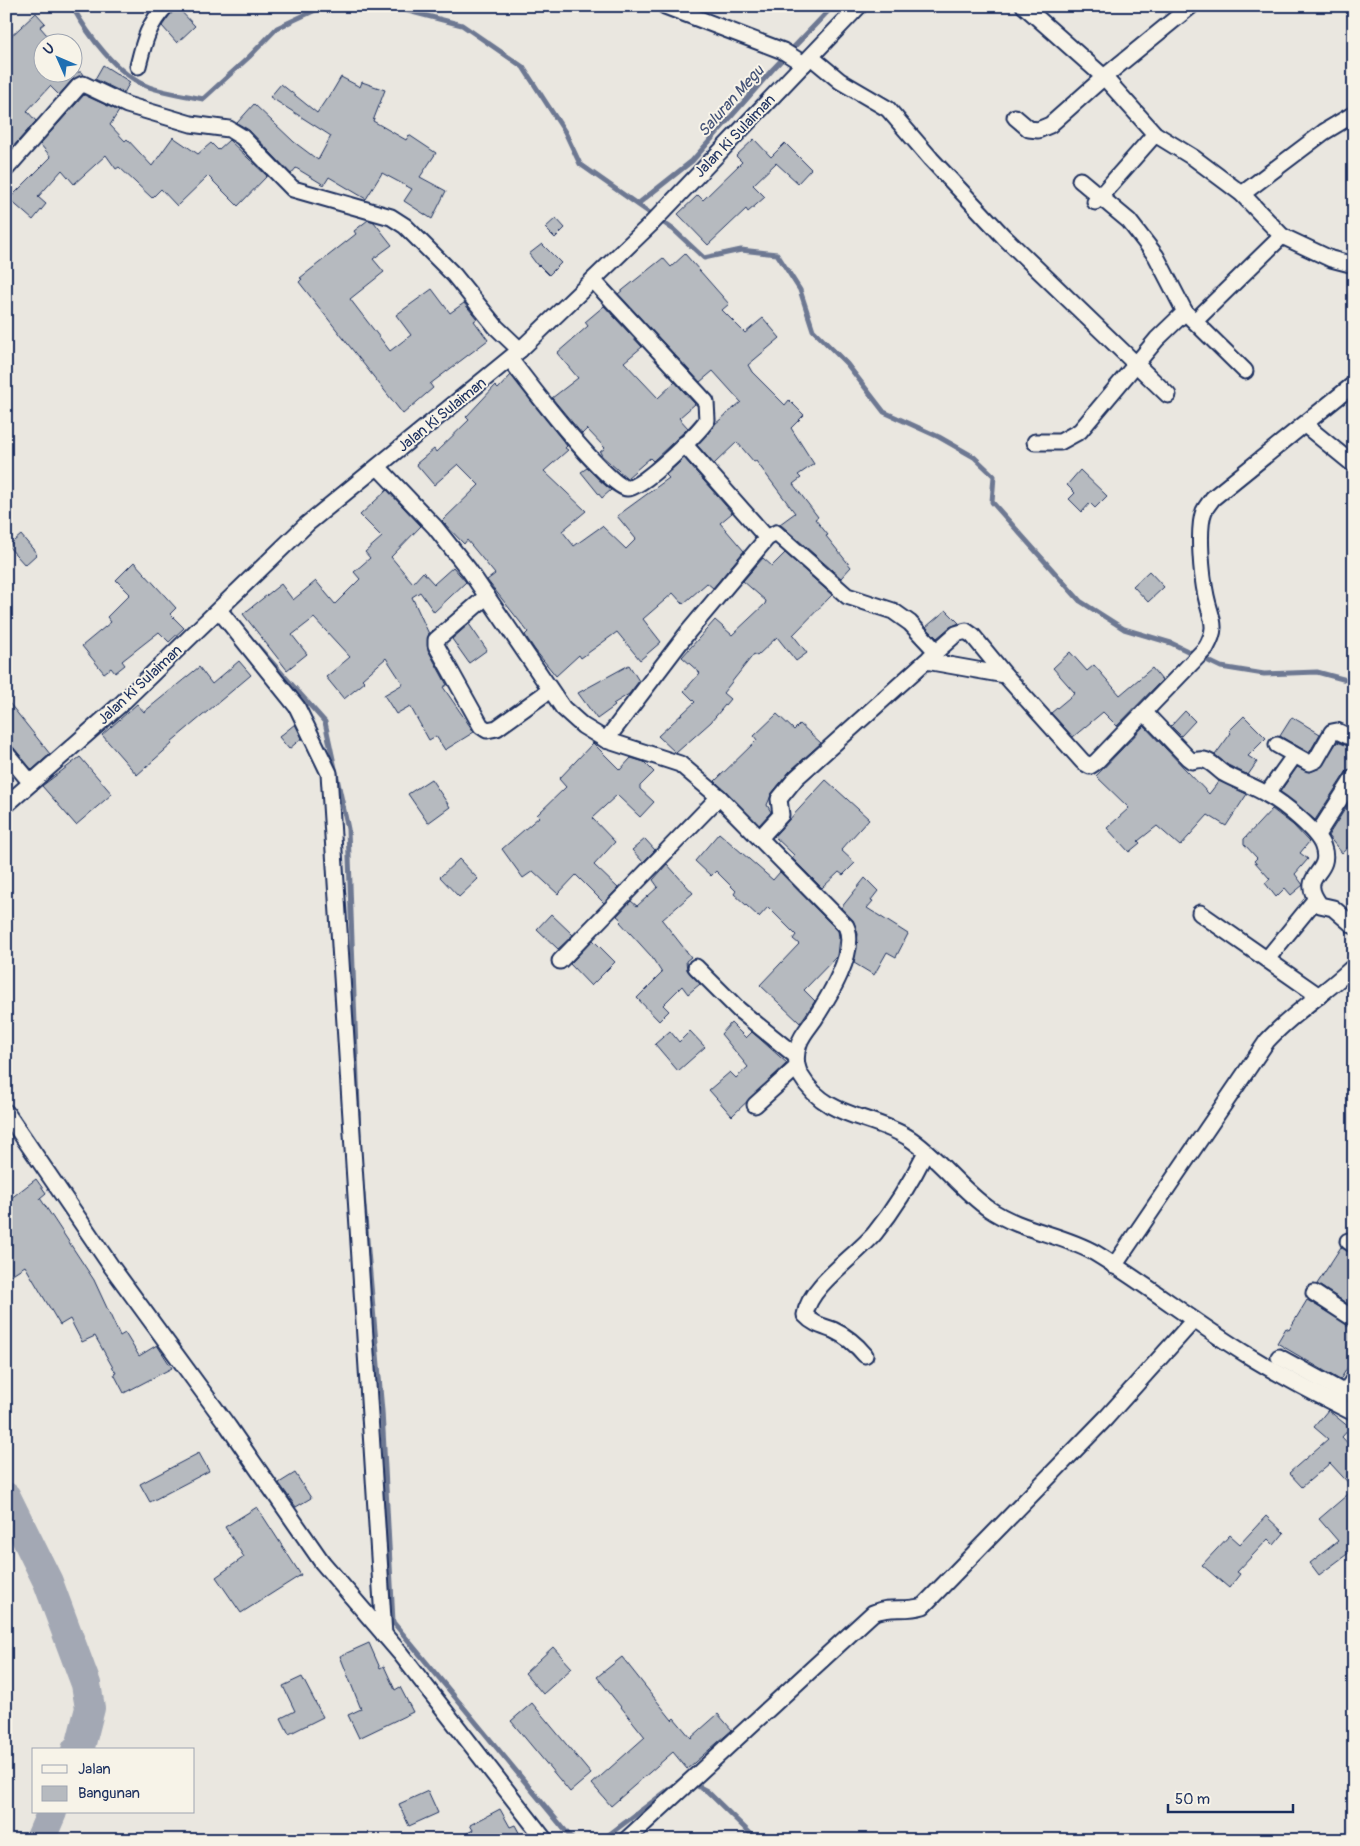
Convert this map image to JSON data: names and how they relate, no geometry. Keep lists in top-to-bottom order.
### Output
{
  "streets": {
    "street": ["Jalan Ki Sulaiman"]
  },
  "water": ["Saluran Megu"],
  "legend": ["Jalan", "Bangunan"],
  "scale_bar": "50 m",
  "north": "top left"
}
